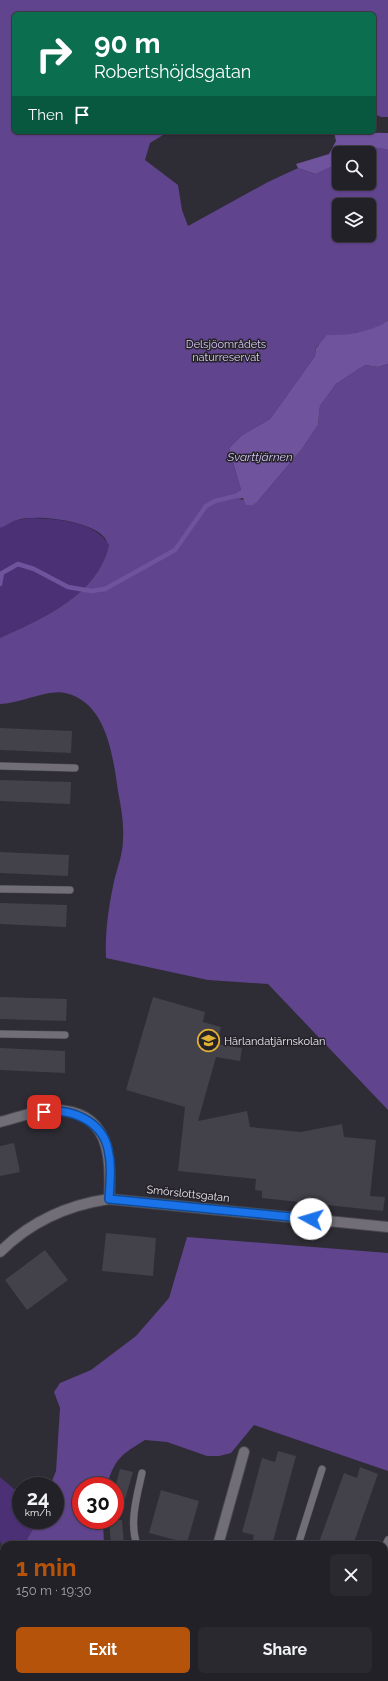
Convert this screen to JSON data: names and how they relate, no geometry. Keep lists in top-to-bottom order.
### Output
{
  "streets": {
    "street": ["Smörslottsgatan"]
  },
  "water": ["Svarttjärnen"],
  "parks": ["Delsjöområdets naturreservat"],
  "places": {
    "school or university": ["Härlandatjärnskolan"]
  },
  "page": {
    "turn": ["90 m", "Robertshöjdsgatan"],
    "then": "Then",
    "speed": "24 km/h",
    "limit": "30",
    "heading": ["1 min", "150 m · 19:30"],
    "buttons": ["Exit", "Share"]
  }
}
